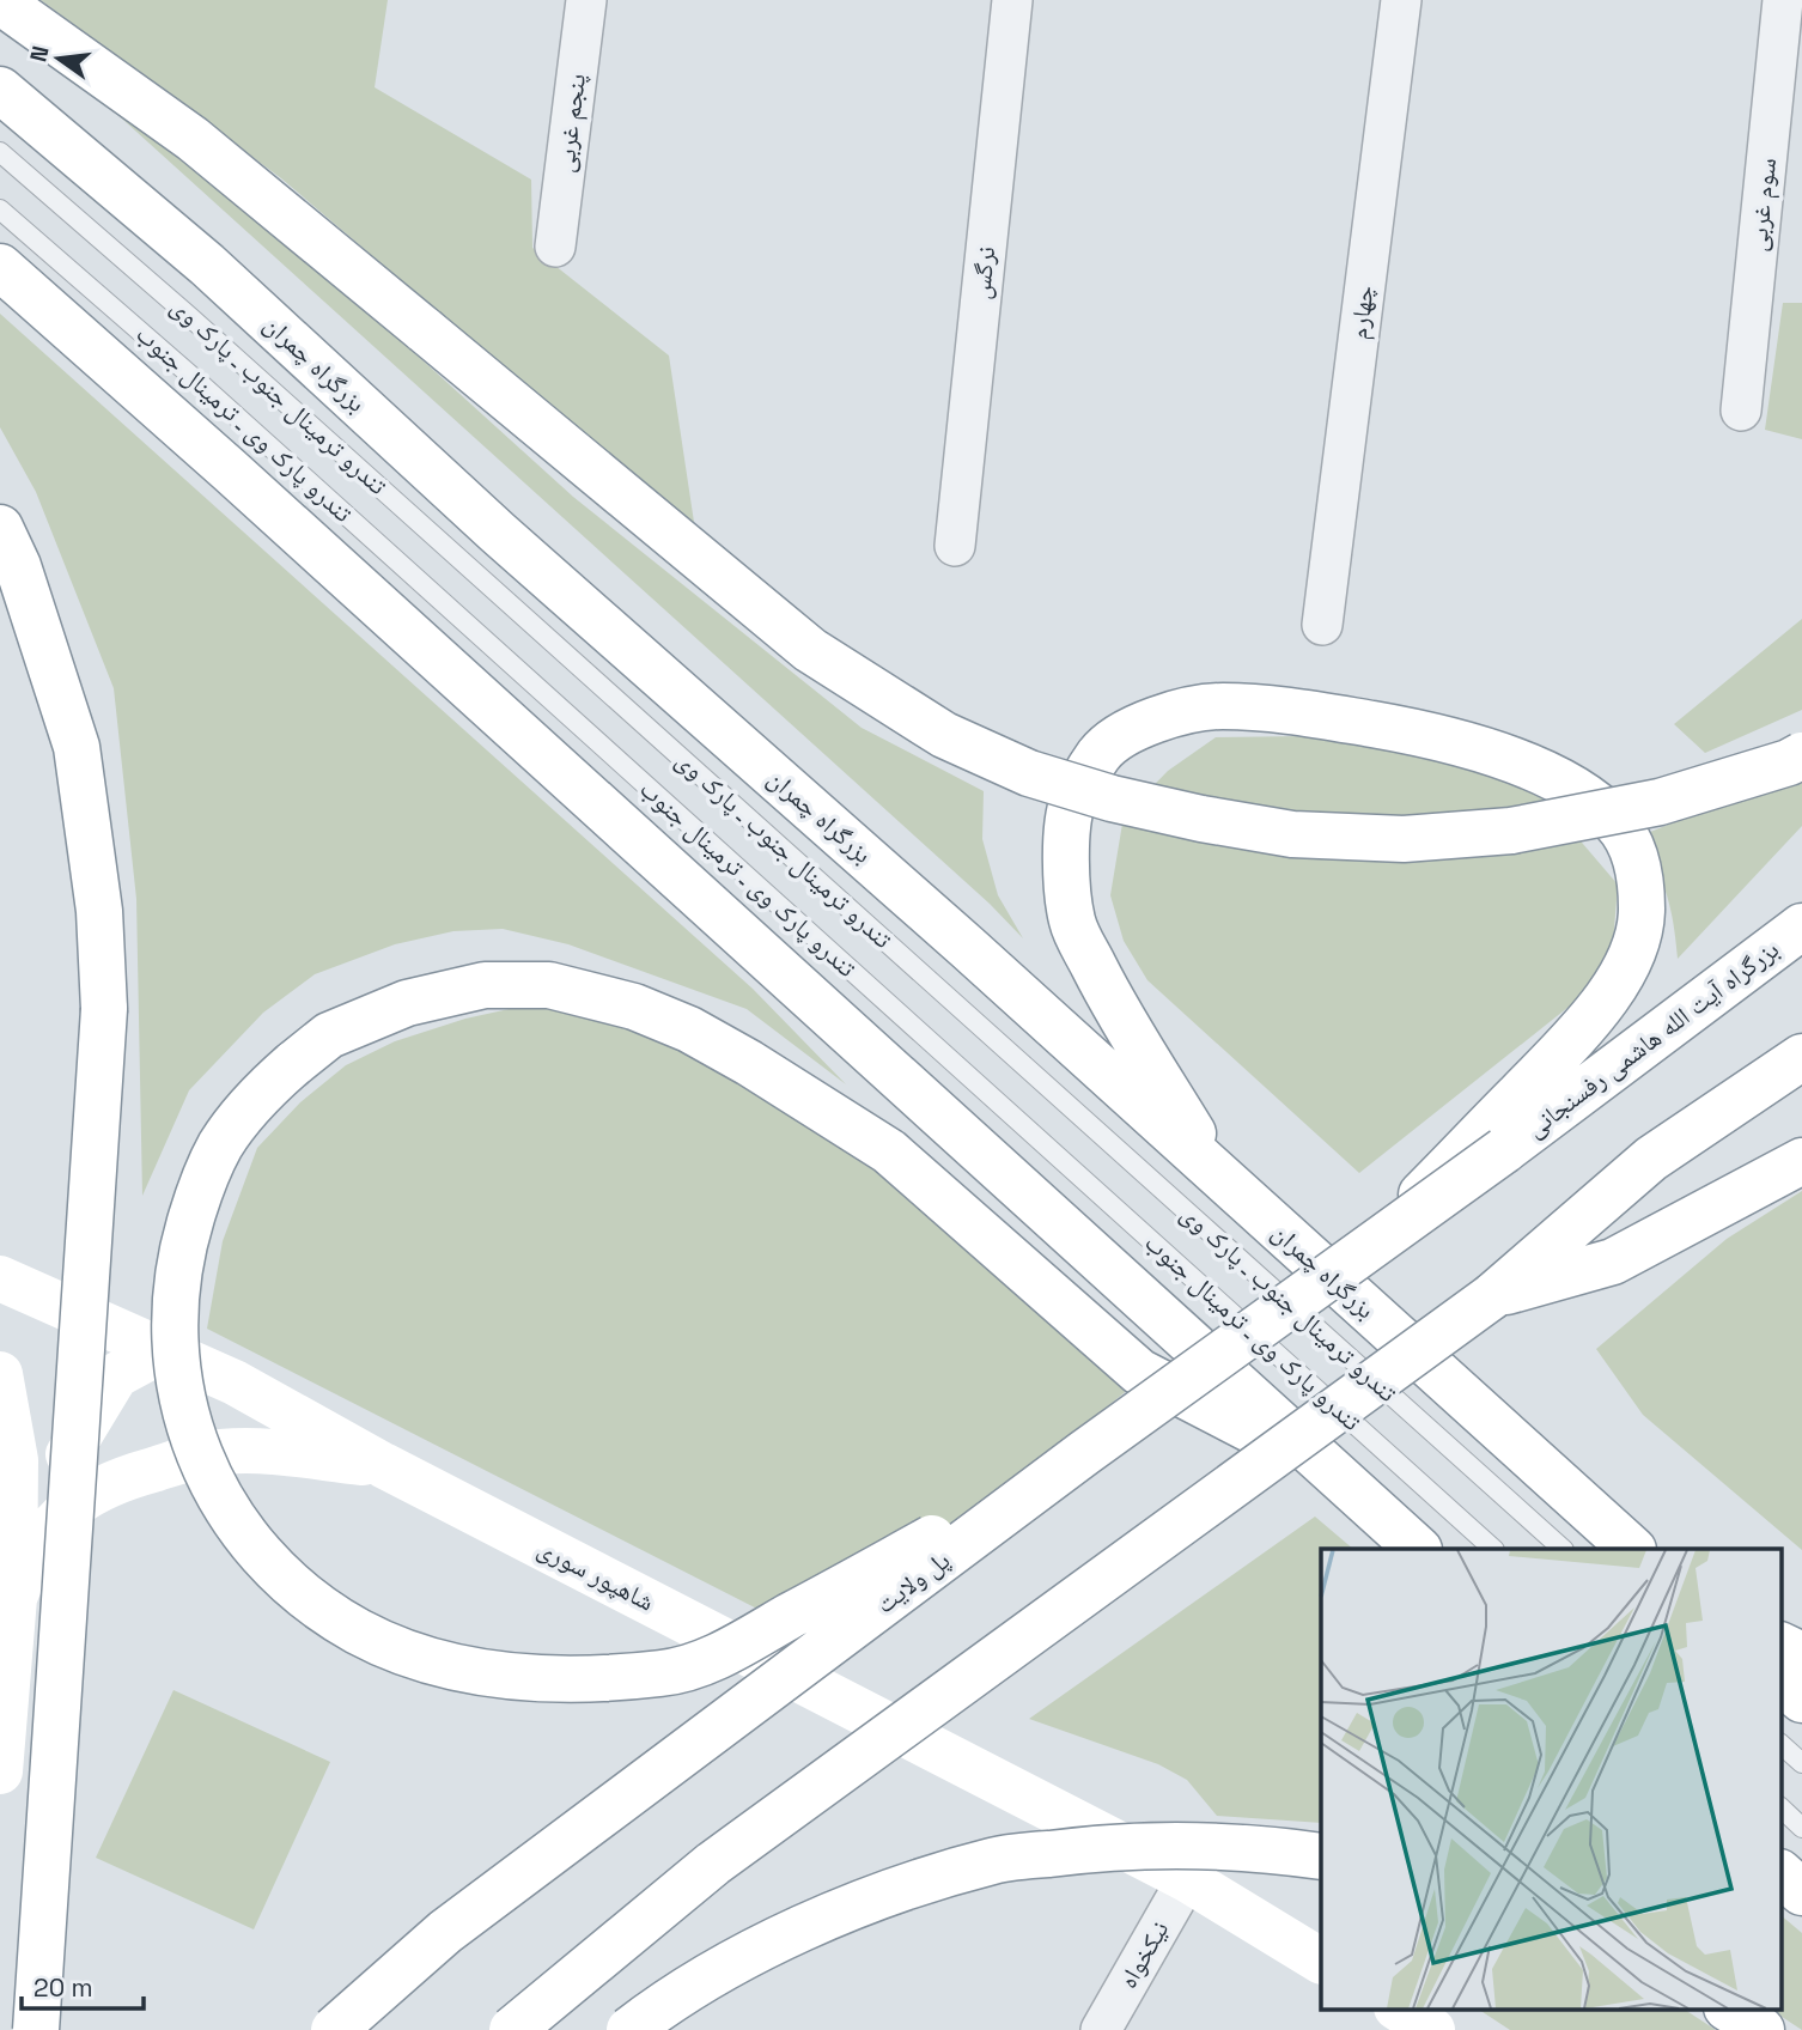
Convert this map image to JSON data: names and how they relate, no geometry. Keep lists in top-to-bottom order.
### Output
{
  "streets": {
    "main road": [
      "بزرگراه چمران",
      "بزرگراه آیت الله هاشمی رفسنجانی",
      "شاهپور سوری",
      "پل ولایت"
    ],
    "street": [
      "پنجم غربی",
      "سوم غربی",
      "نرگس",
      "چهارم",
      "نیکخواه"
    ],
    "lane": ["تندرو ترمینال جنوب ـ پارک وی", "تندرو پارک وی ـ ترمینال جنوب"]
  },
  "crossings": [
    ["بزرگراه آیت الله هاشمی رفسنجانی", "پل ولایت"],
    ["شاهپور سوری", "نیکخواه"]
  ],
  "scale_bar": "20 m",
  "north": "left"
}
